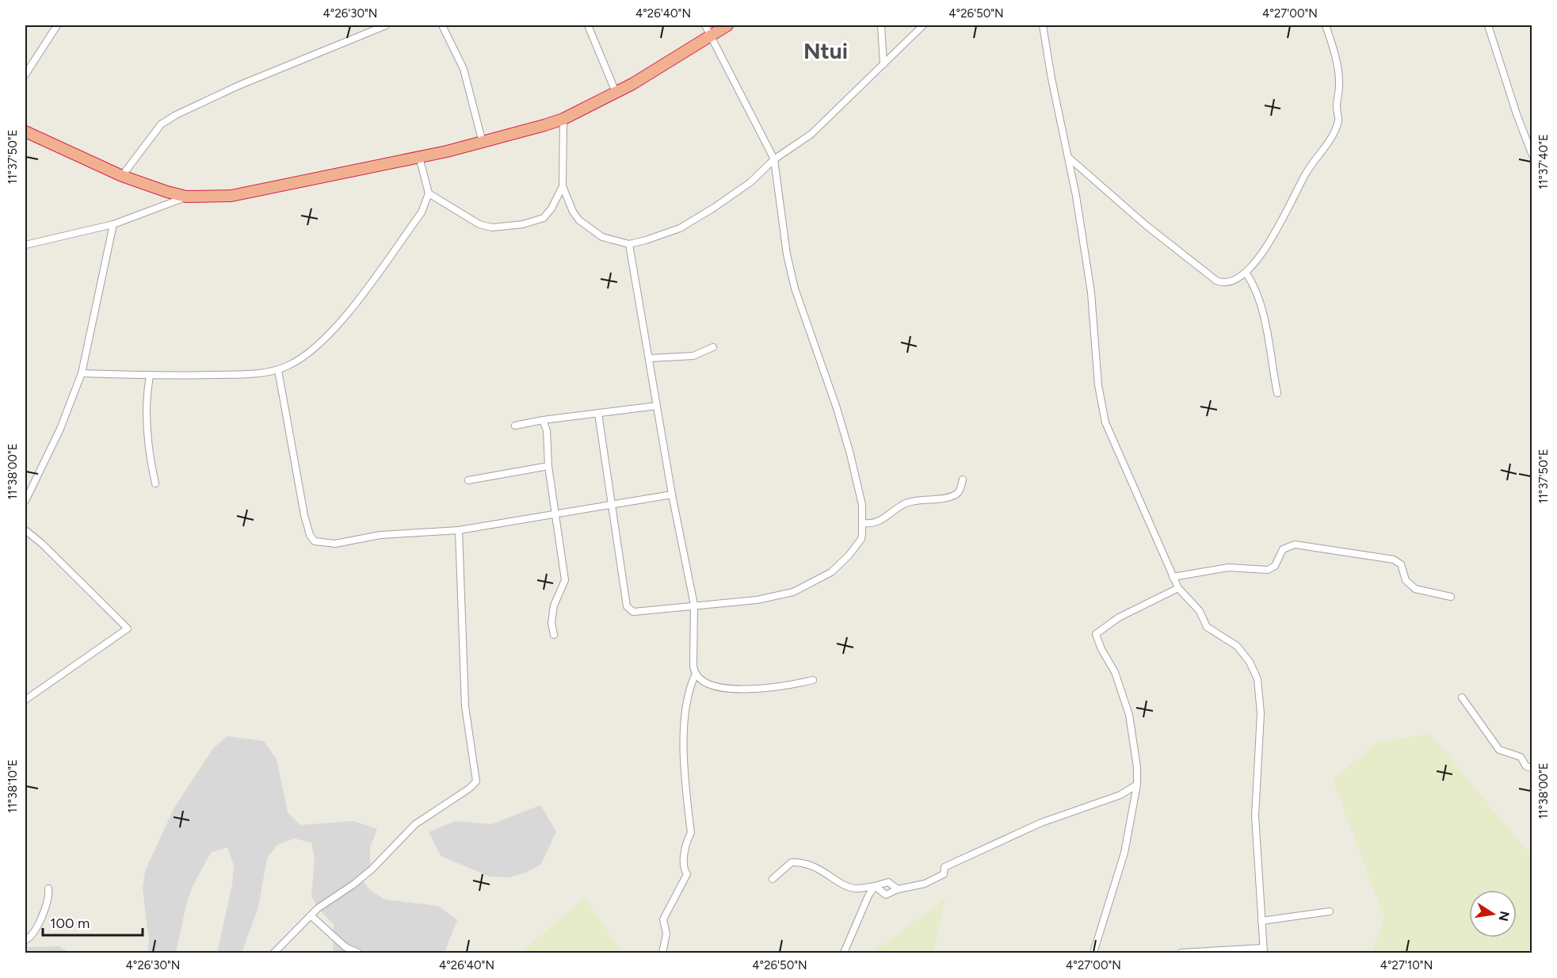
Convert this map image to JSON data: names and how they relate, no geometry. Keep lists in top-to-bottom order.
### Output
{
  "districts": ["Ntui"],
  "scale_bar": "100 m",
  "north": "right",
  "coordinates": [
    "4°26'30\"N",
    "4°26'40\"N",
    "4°26'50\"N",
    "4°27'00\"N",
    "11°37'50\"E",
    "11°37'40\"E",
    "11°38'00\"E",
    "11°38'10\"E",
    "4°27'10\"N"
  ]
}
